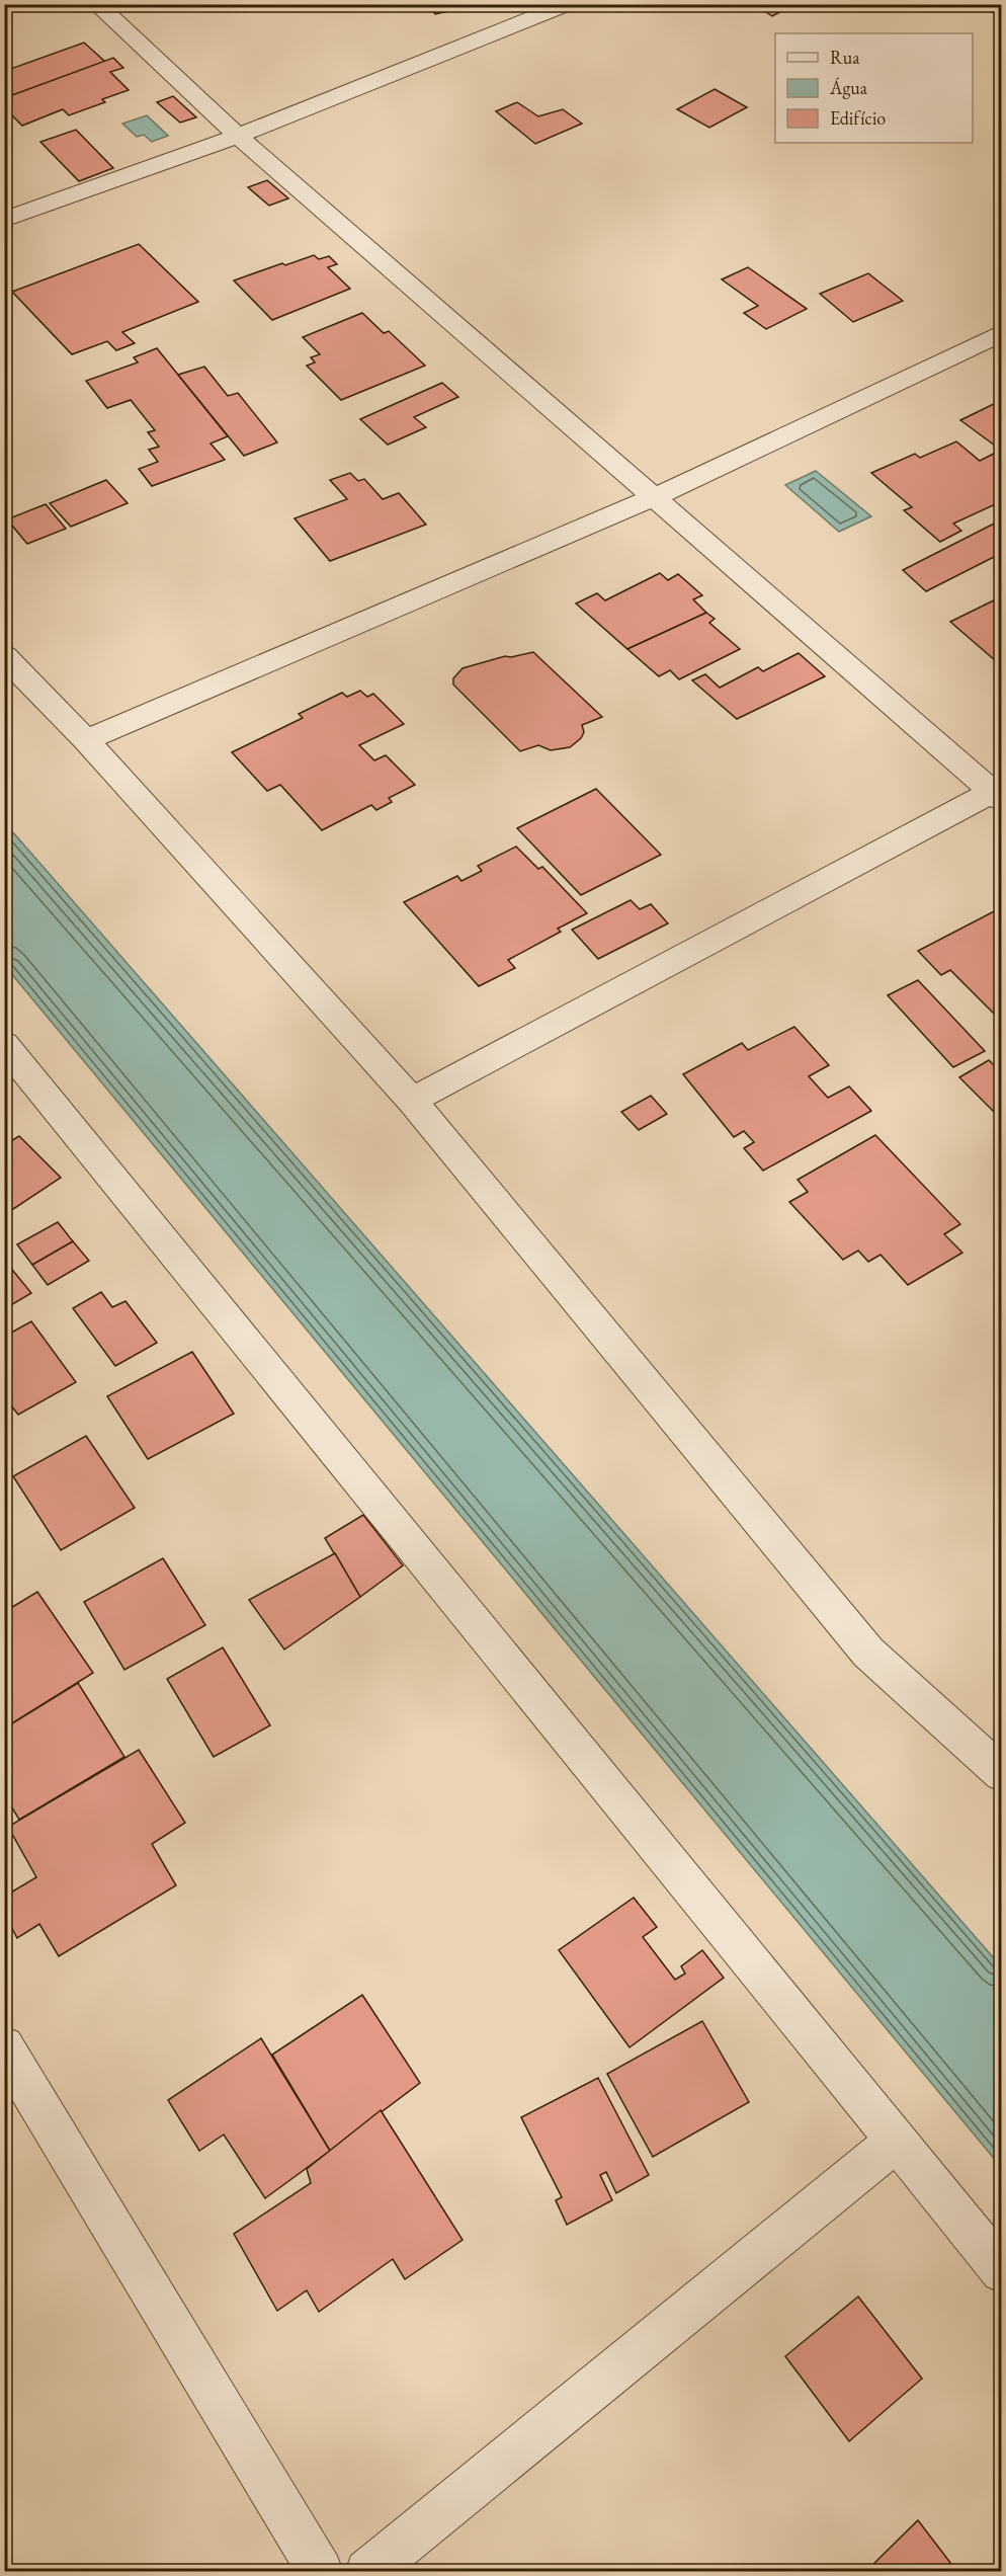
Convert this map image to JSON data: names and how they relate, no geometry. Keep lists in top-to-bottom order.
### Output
{
  "legend": ["Rua", "Água", "Edifício"]
}
